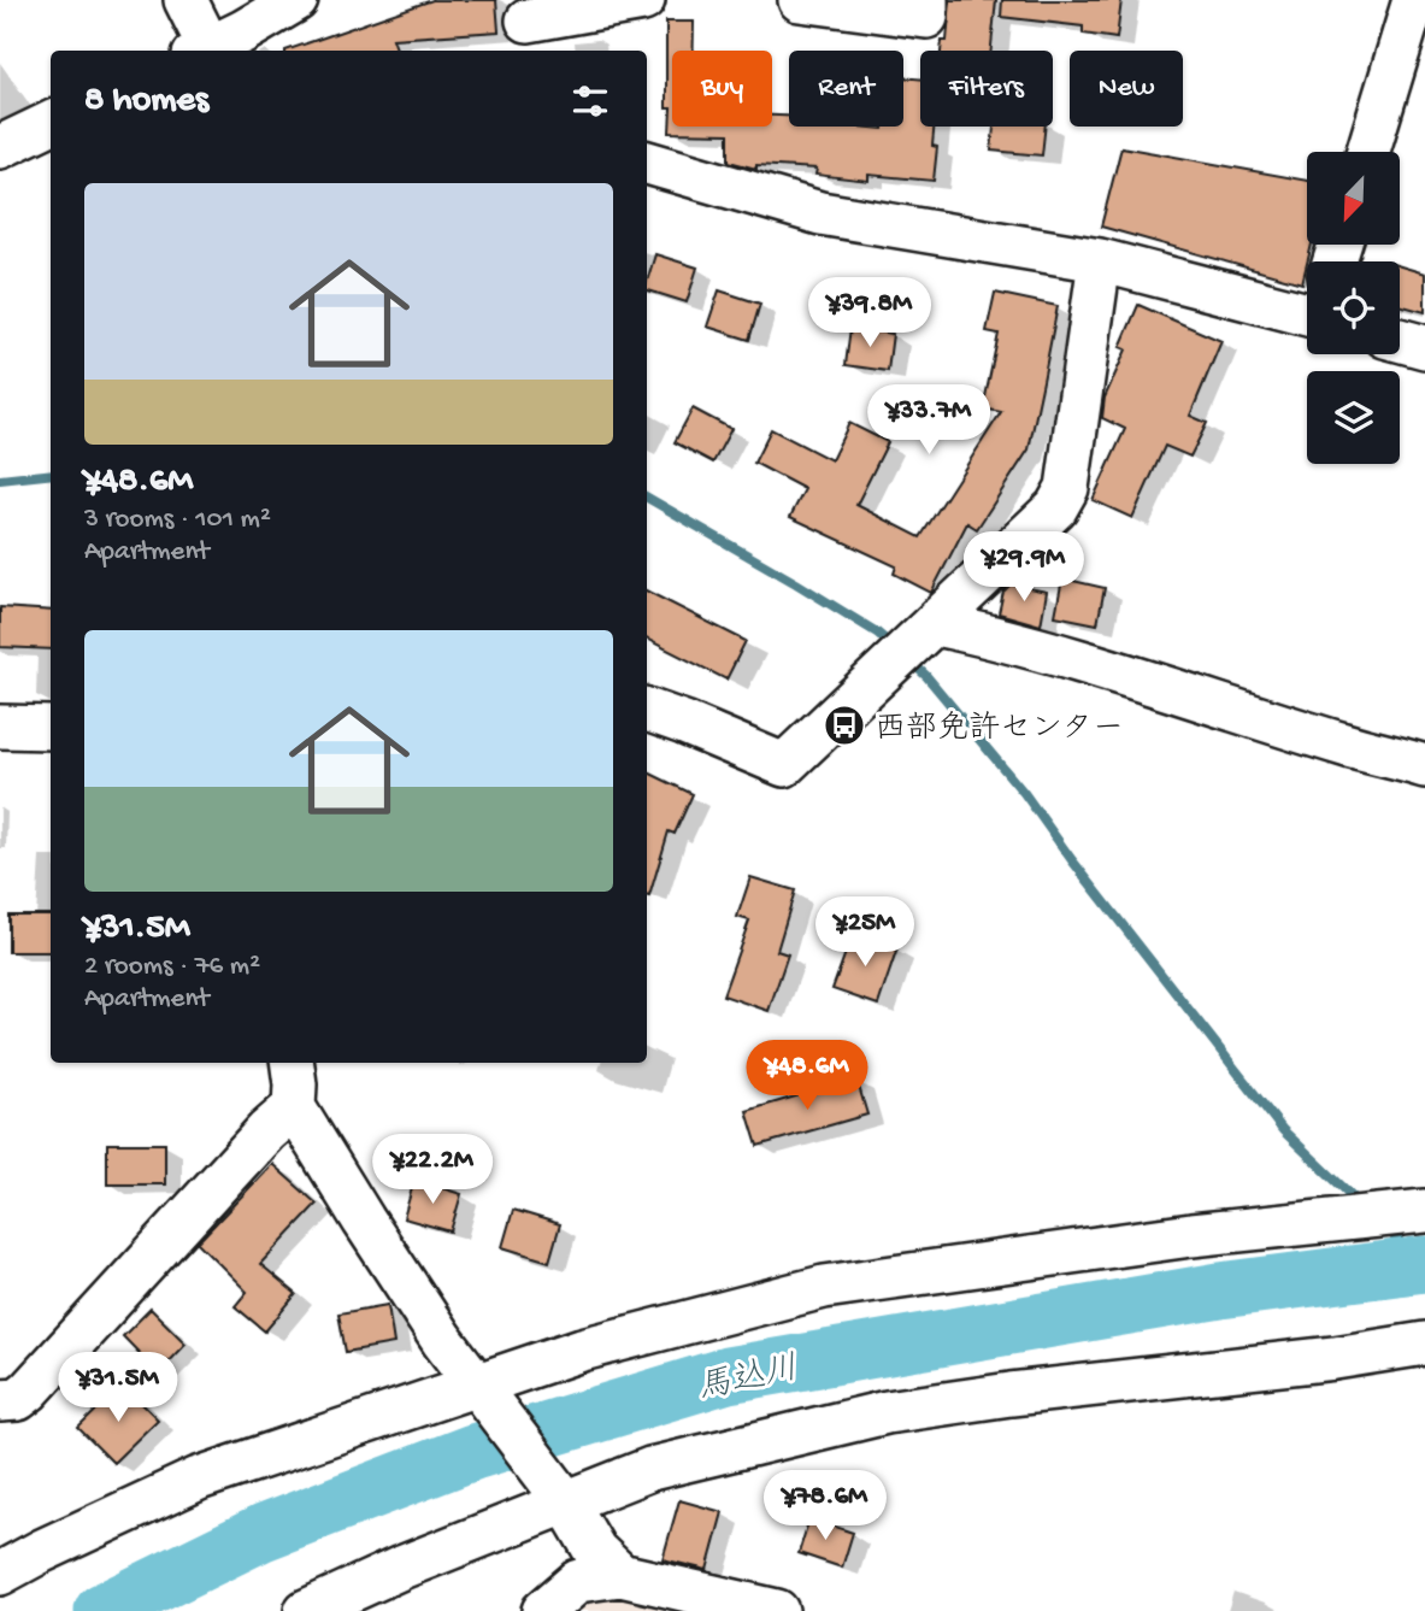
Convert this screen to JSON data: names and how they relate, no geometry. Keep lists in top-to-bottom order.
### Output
{
  "water": ["馬込川"],
  "places": {
    "bus stop": ["西部免許センター"]
  },
  "north": "bottom left",
  "page": {
    "chip": [
      "Buy",
      "Rent",
      "Filters",
      "New"
    ],
    "heading": "8 homes",
    "list": [
      {
        "name": "¥48.6M",
        "note": "3 rooms · 101 m² · Apartment"
      },
      {
        "name": "¥31.5M",
        "note": "2 rooms · 76 m² · Apartment"
      }
    ],
    "price": [
      "¥39.8M",
      "¥33.7M",
      "¥29.9M",
      "¥25M",
      "¥48.6M",
      "¥22.2M",
      "¥31.5M",
      "¥78.6M"
    ]
  }
}
